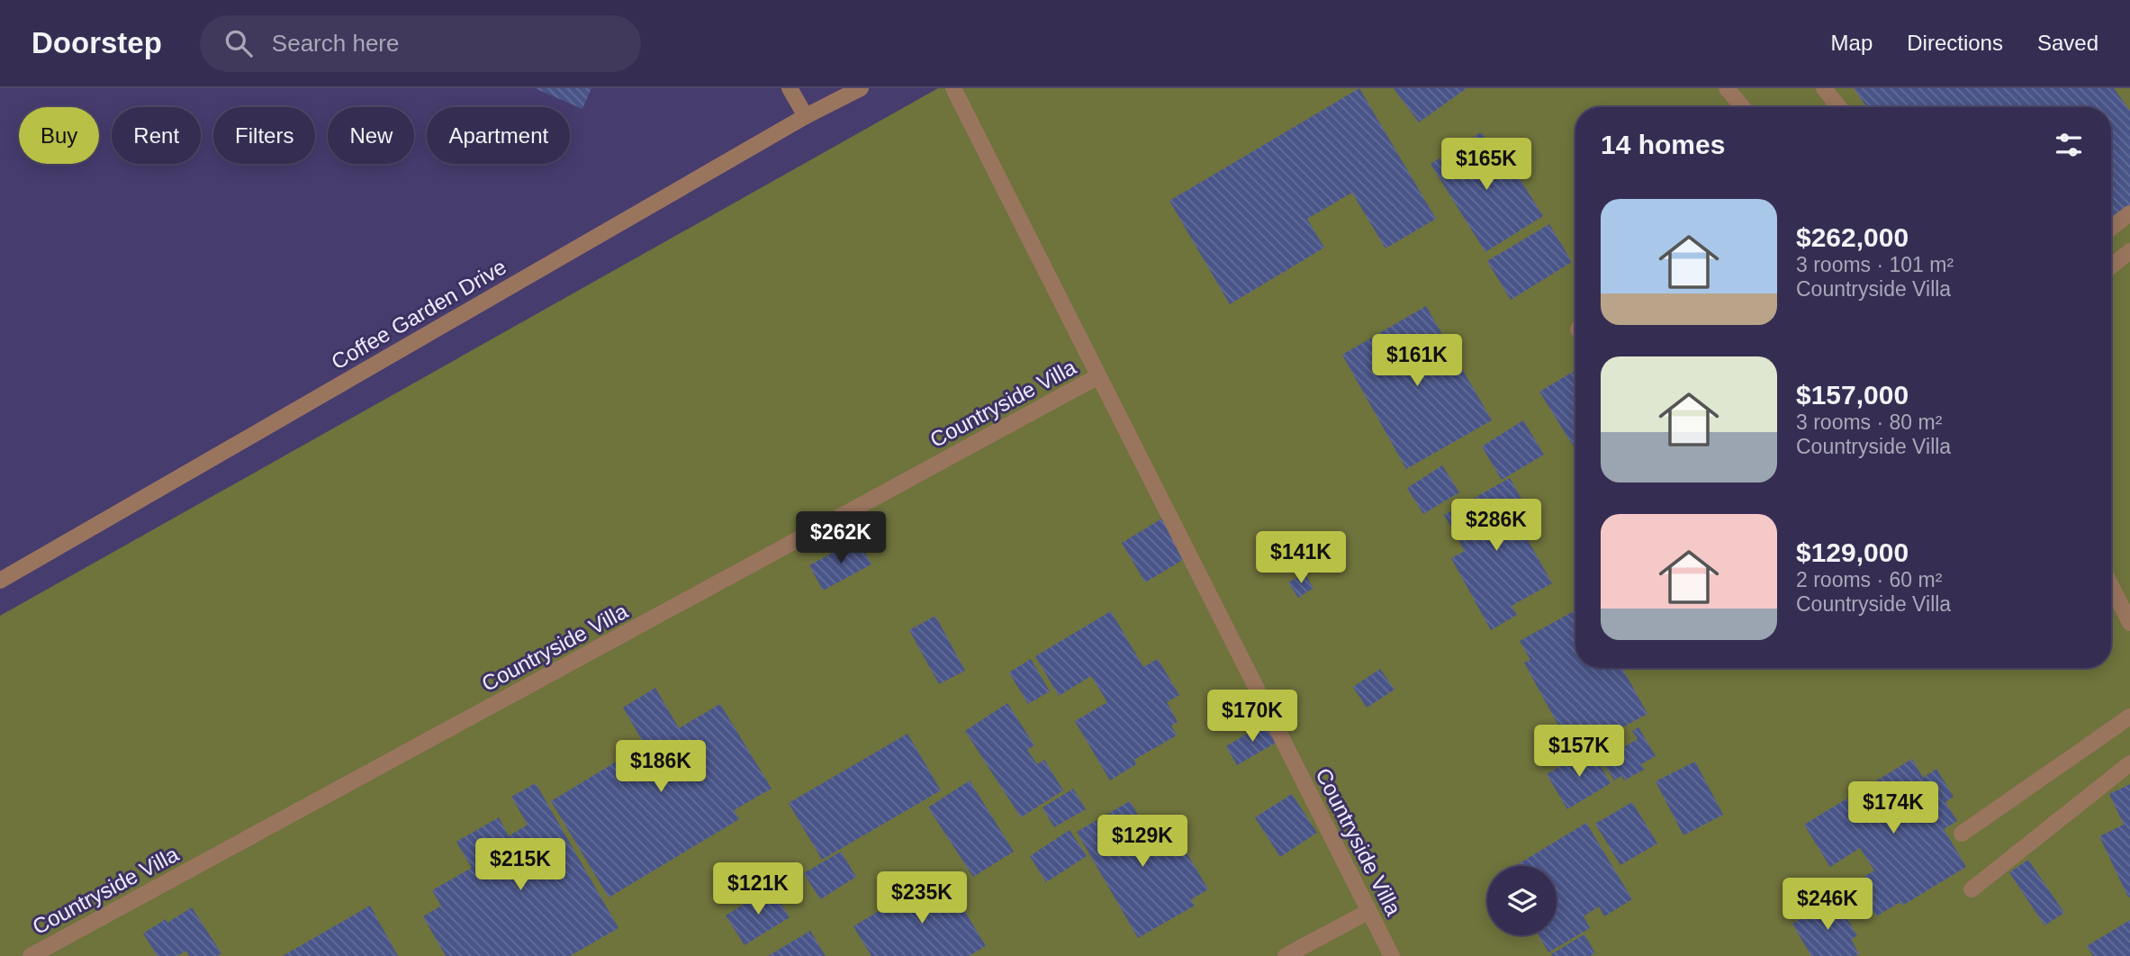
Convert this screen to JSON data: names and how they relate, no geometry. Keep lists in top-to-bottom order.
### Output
{
  "streets": {
    "street": ["Coffee Garden Drive", "Countryside Villa"]
  },
  "page": {
    "header": "Doorstep",
    "search": "Search here",
    "nav": ["Map", "Directions", "Saved"],
    "chip": [
      "Buy",
      "Rent",
      "Filters",
      "New",
      "Apartment"
    ],
    "heading": "14 homes",
    "price": [
      "$165K",
      "$161K",
      "$286K",
      "$262K",
      "$141K",
      "$170K",
      "$157K",
      "$186K",
      "$174K",
      "$129K",
      "$215K",
      "$121K",
      "$235K",
      "$246K"
    ],
    "list": [
      {
        "name": "$262,000",
        "note": "3 rooms · 101 m² · Countryside Villa"
      },
      {
        "name": "$157,000",
        "note": "3 rooms · 80 m² · Countryside Villa"
      },
      {
        "name": "$129,000",
        "note": "2 rooms · 60 m² · Countryside Villa"
      }
    ]
  }
}
